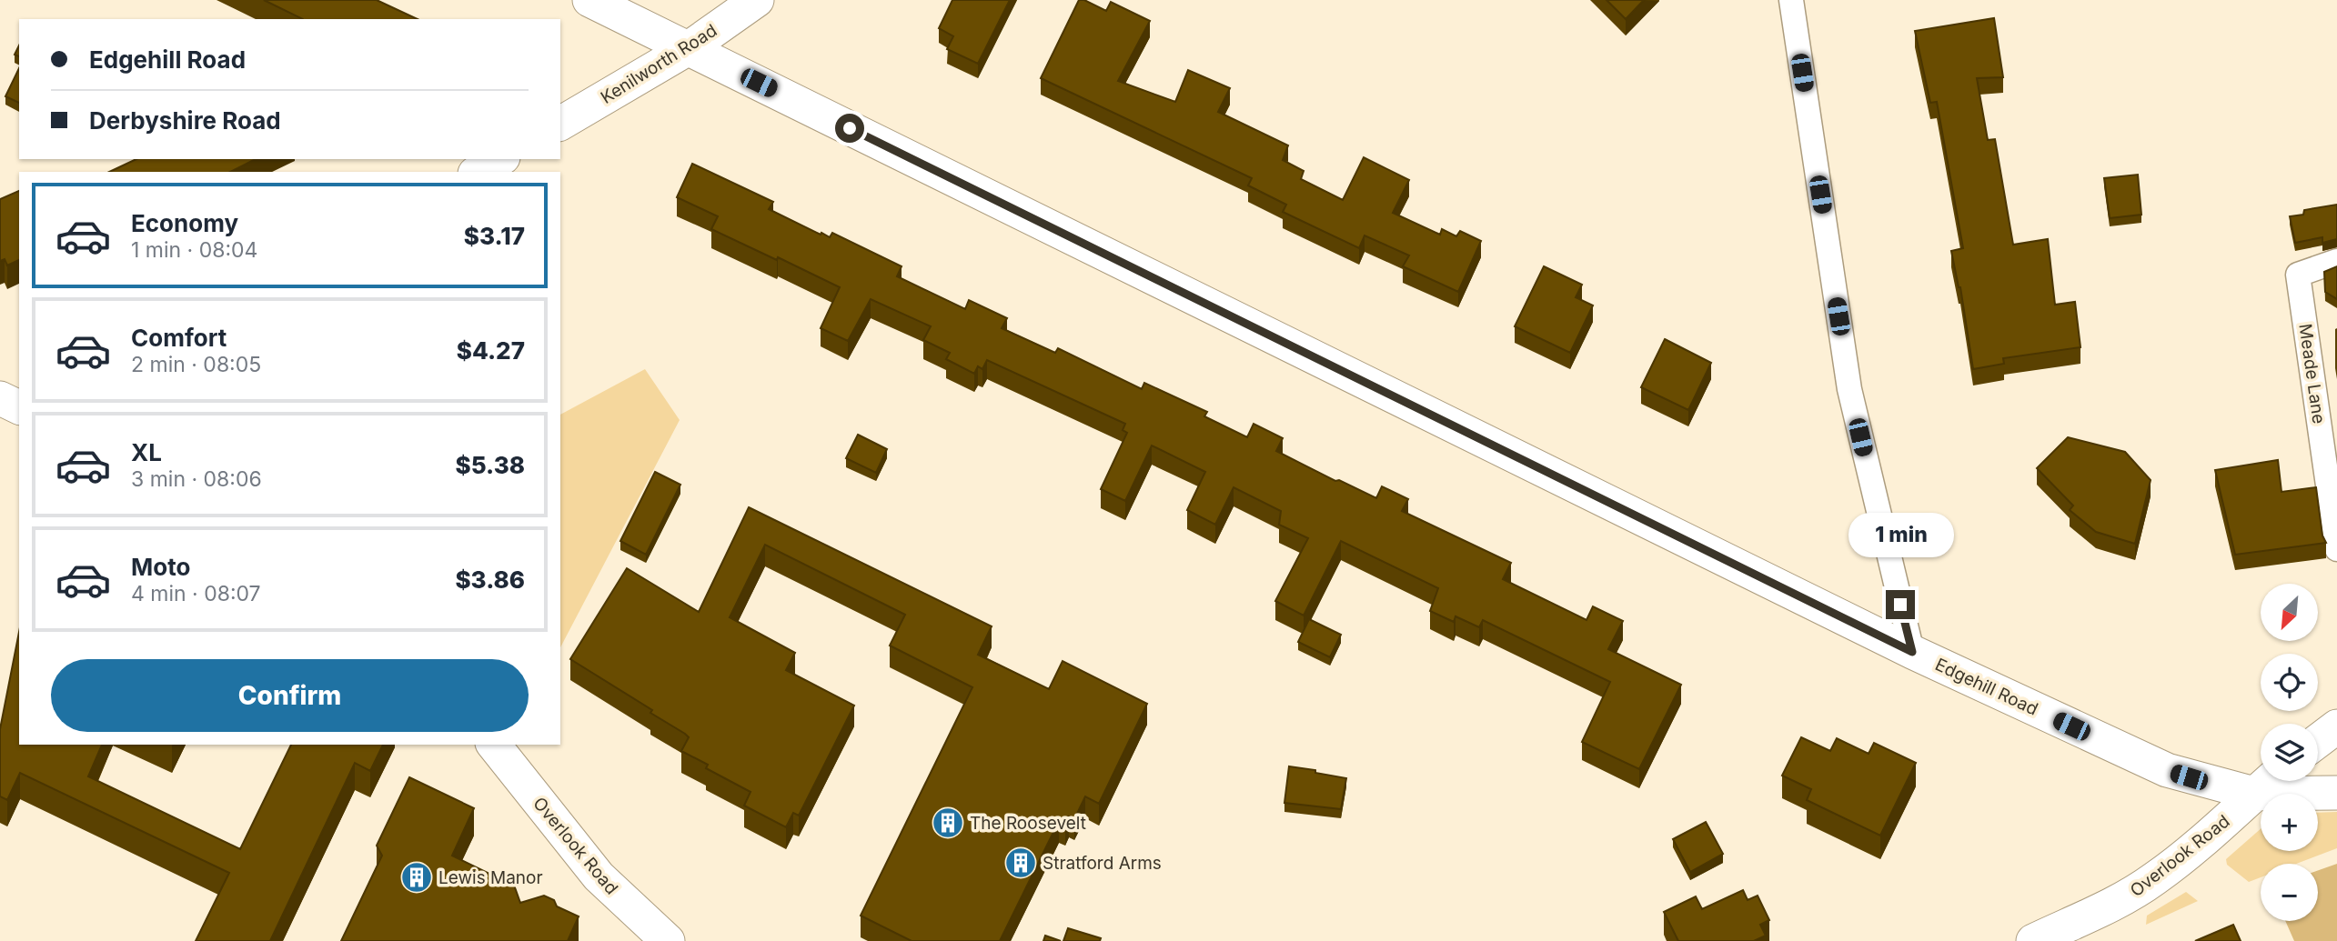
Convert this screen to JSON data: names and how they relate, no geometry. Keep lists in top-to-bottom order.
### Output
{
  "streets": {
    "street": [
      "Kenilworth Road",
      "Meade Lane",
      "Edgehill Road",
      "Overlook Road"
    ]
  },
  "crossings": [
    ["Kenilworth Road", "Edgehill Road"],
    ["Edgehill Road", "Overlook Road"]
  ],
  "places": {
    "building": ["The Roosevelt", "Stratford Arms", "Lewis Manor"]
  },
  "north": "bottom left",
  "page": {
    "banner": ["Edgehill Road", "Derbyshire Road"],
    "list": [
      {
        "name": "Economy",
        "note": "1 min · 08:04",
        "value": "$3.17"
      },
      {
        "name": "Comfort",
        "note": "2 min · 08:05",
        "value": "$4.27"
      },
      {
        "name": "XL",
        "note": "3 min · 08:06",
        "value": "$5.38"
      },
      {
        "name": "Moto",
        "note": "4 min · 08:07",
        "value": "$3.86"
      }
    ],
    "bubble": "1 min",
    "map_buttons": ["+", "−"],
    "buttons": "Confirm"
  }
}
